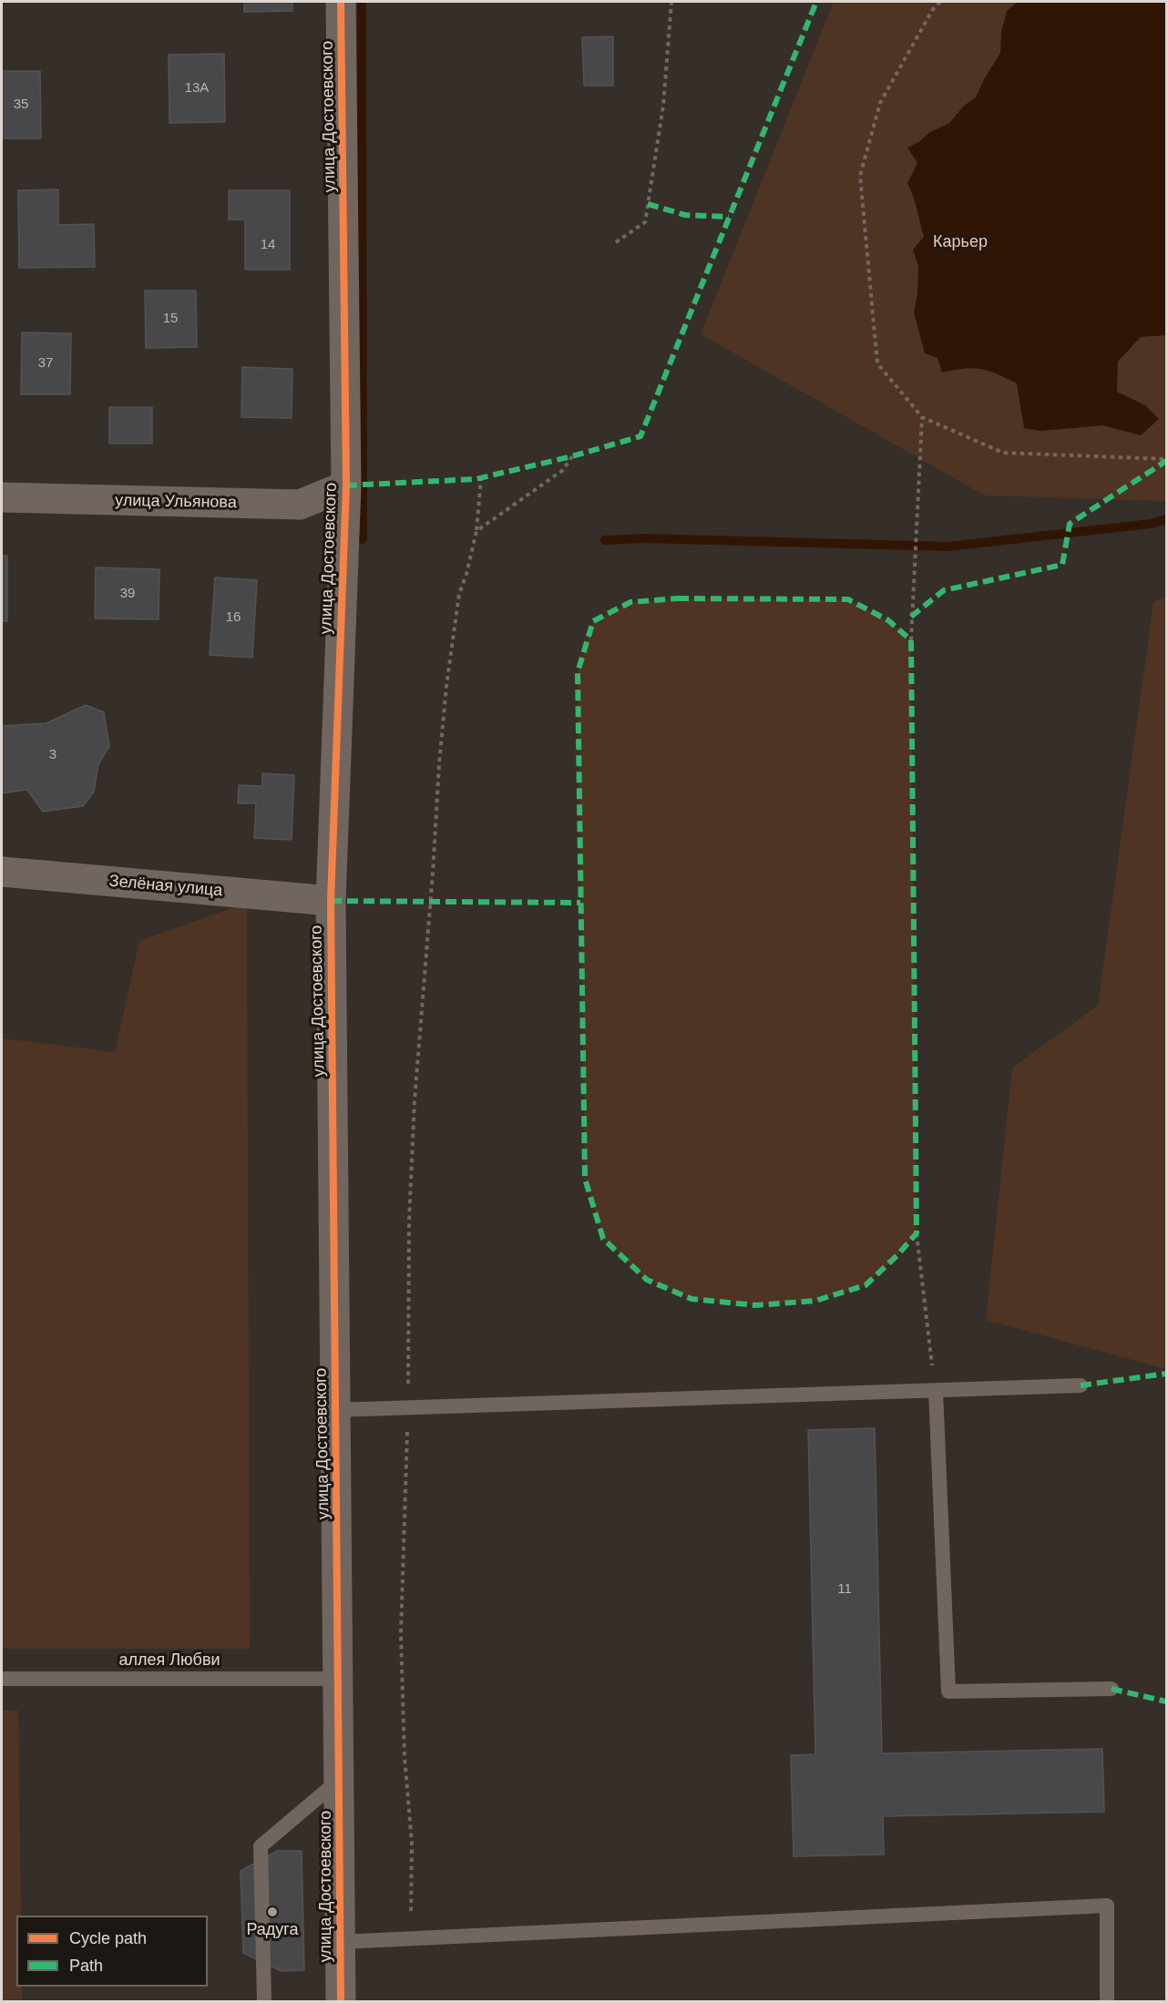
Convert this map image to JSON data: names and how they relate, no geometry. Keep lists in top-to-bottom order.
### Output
{
  "streets": {
    "street": ["улица Достоевского", "улица Ульянова", "Зелёная улица"],
    "lane": ["аллея Любви"]
  },
  "crossings": [
    ["улица Достоевского", "улица Ульянова"],
    ["улица Достоевского", "Зелёная улица"],
    ["улица Достоевского", "аллея Любви"]
  ],
  "parks": ["Карьер"],
  "places": ["Радуга"],
  "house_numbers": [
    "13А",
    "35",
    "14",
    "15",
    "37",
    "39",
    "16",
    "3",
    "11"
  ],
  "legend": ["Cycle path", "Path"]
}
